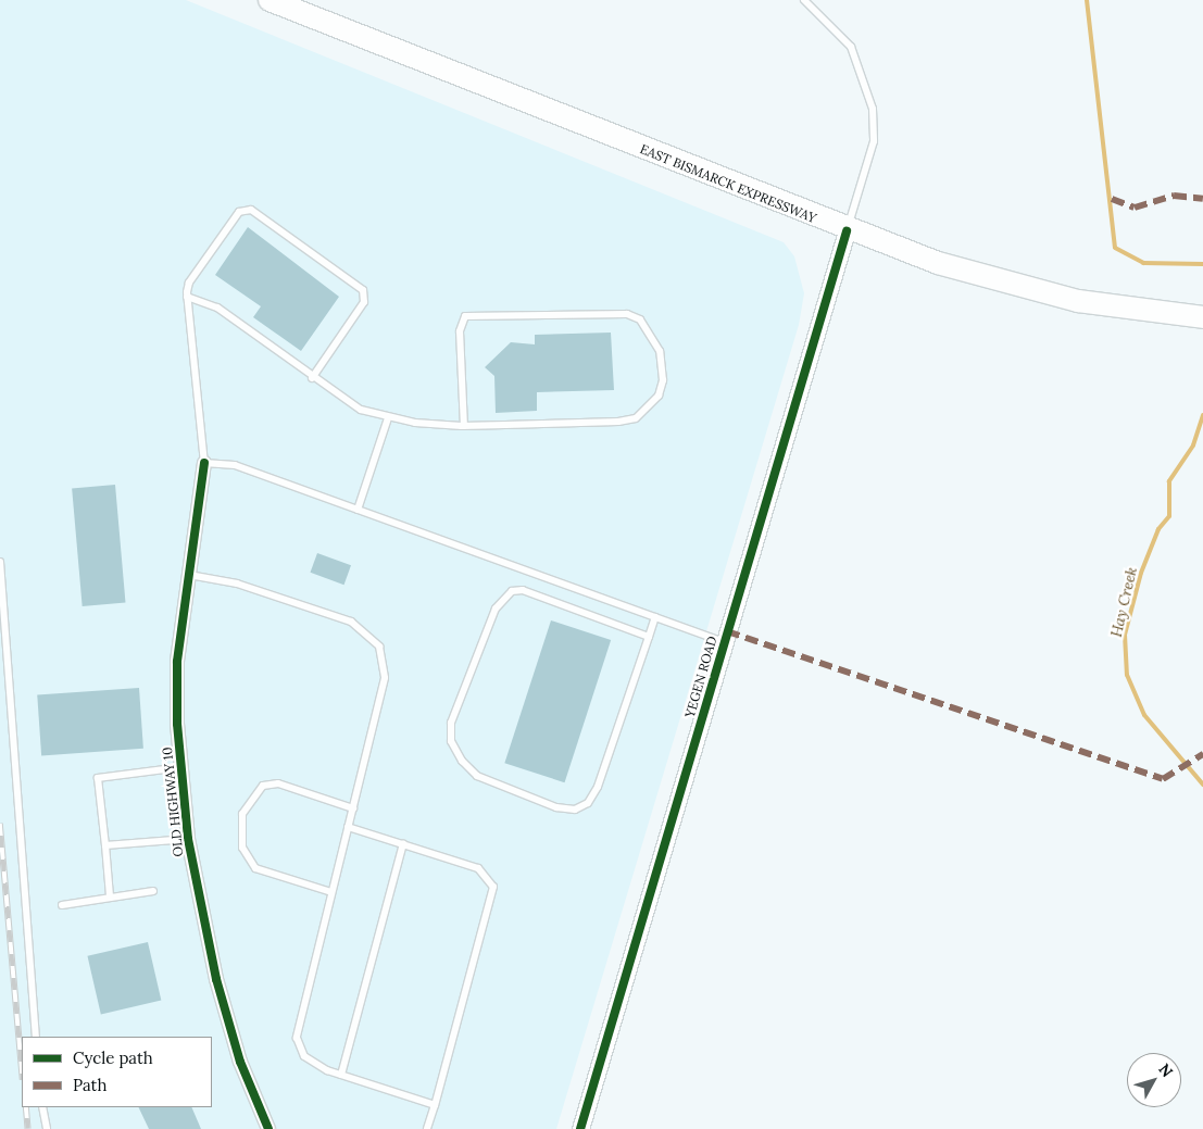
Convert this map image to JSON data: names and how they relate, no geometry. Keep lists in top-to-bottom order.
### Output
{
  "streets": {
    "main road": ["EAST BISMARCK EXPRESSWAY"],
    "street": ["YEGEN ROAD", "OLD HIGHWAY 10"]
  },
  "crossings": [
    ["EAST BISMARCK EXPRESSWAY", "YEGEN ROAD"]
  ],
  "water": ["Hay Creek"],
  "legend": ["Cycle path", "Path"],
  "north": "top right"
}
